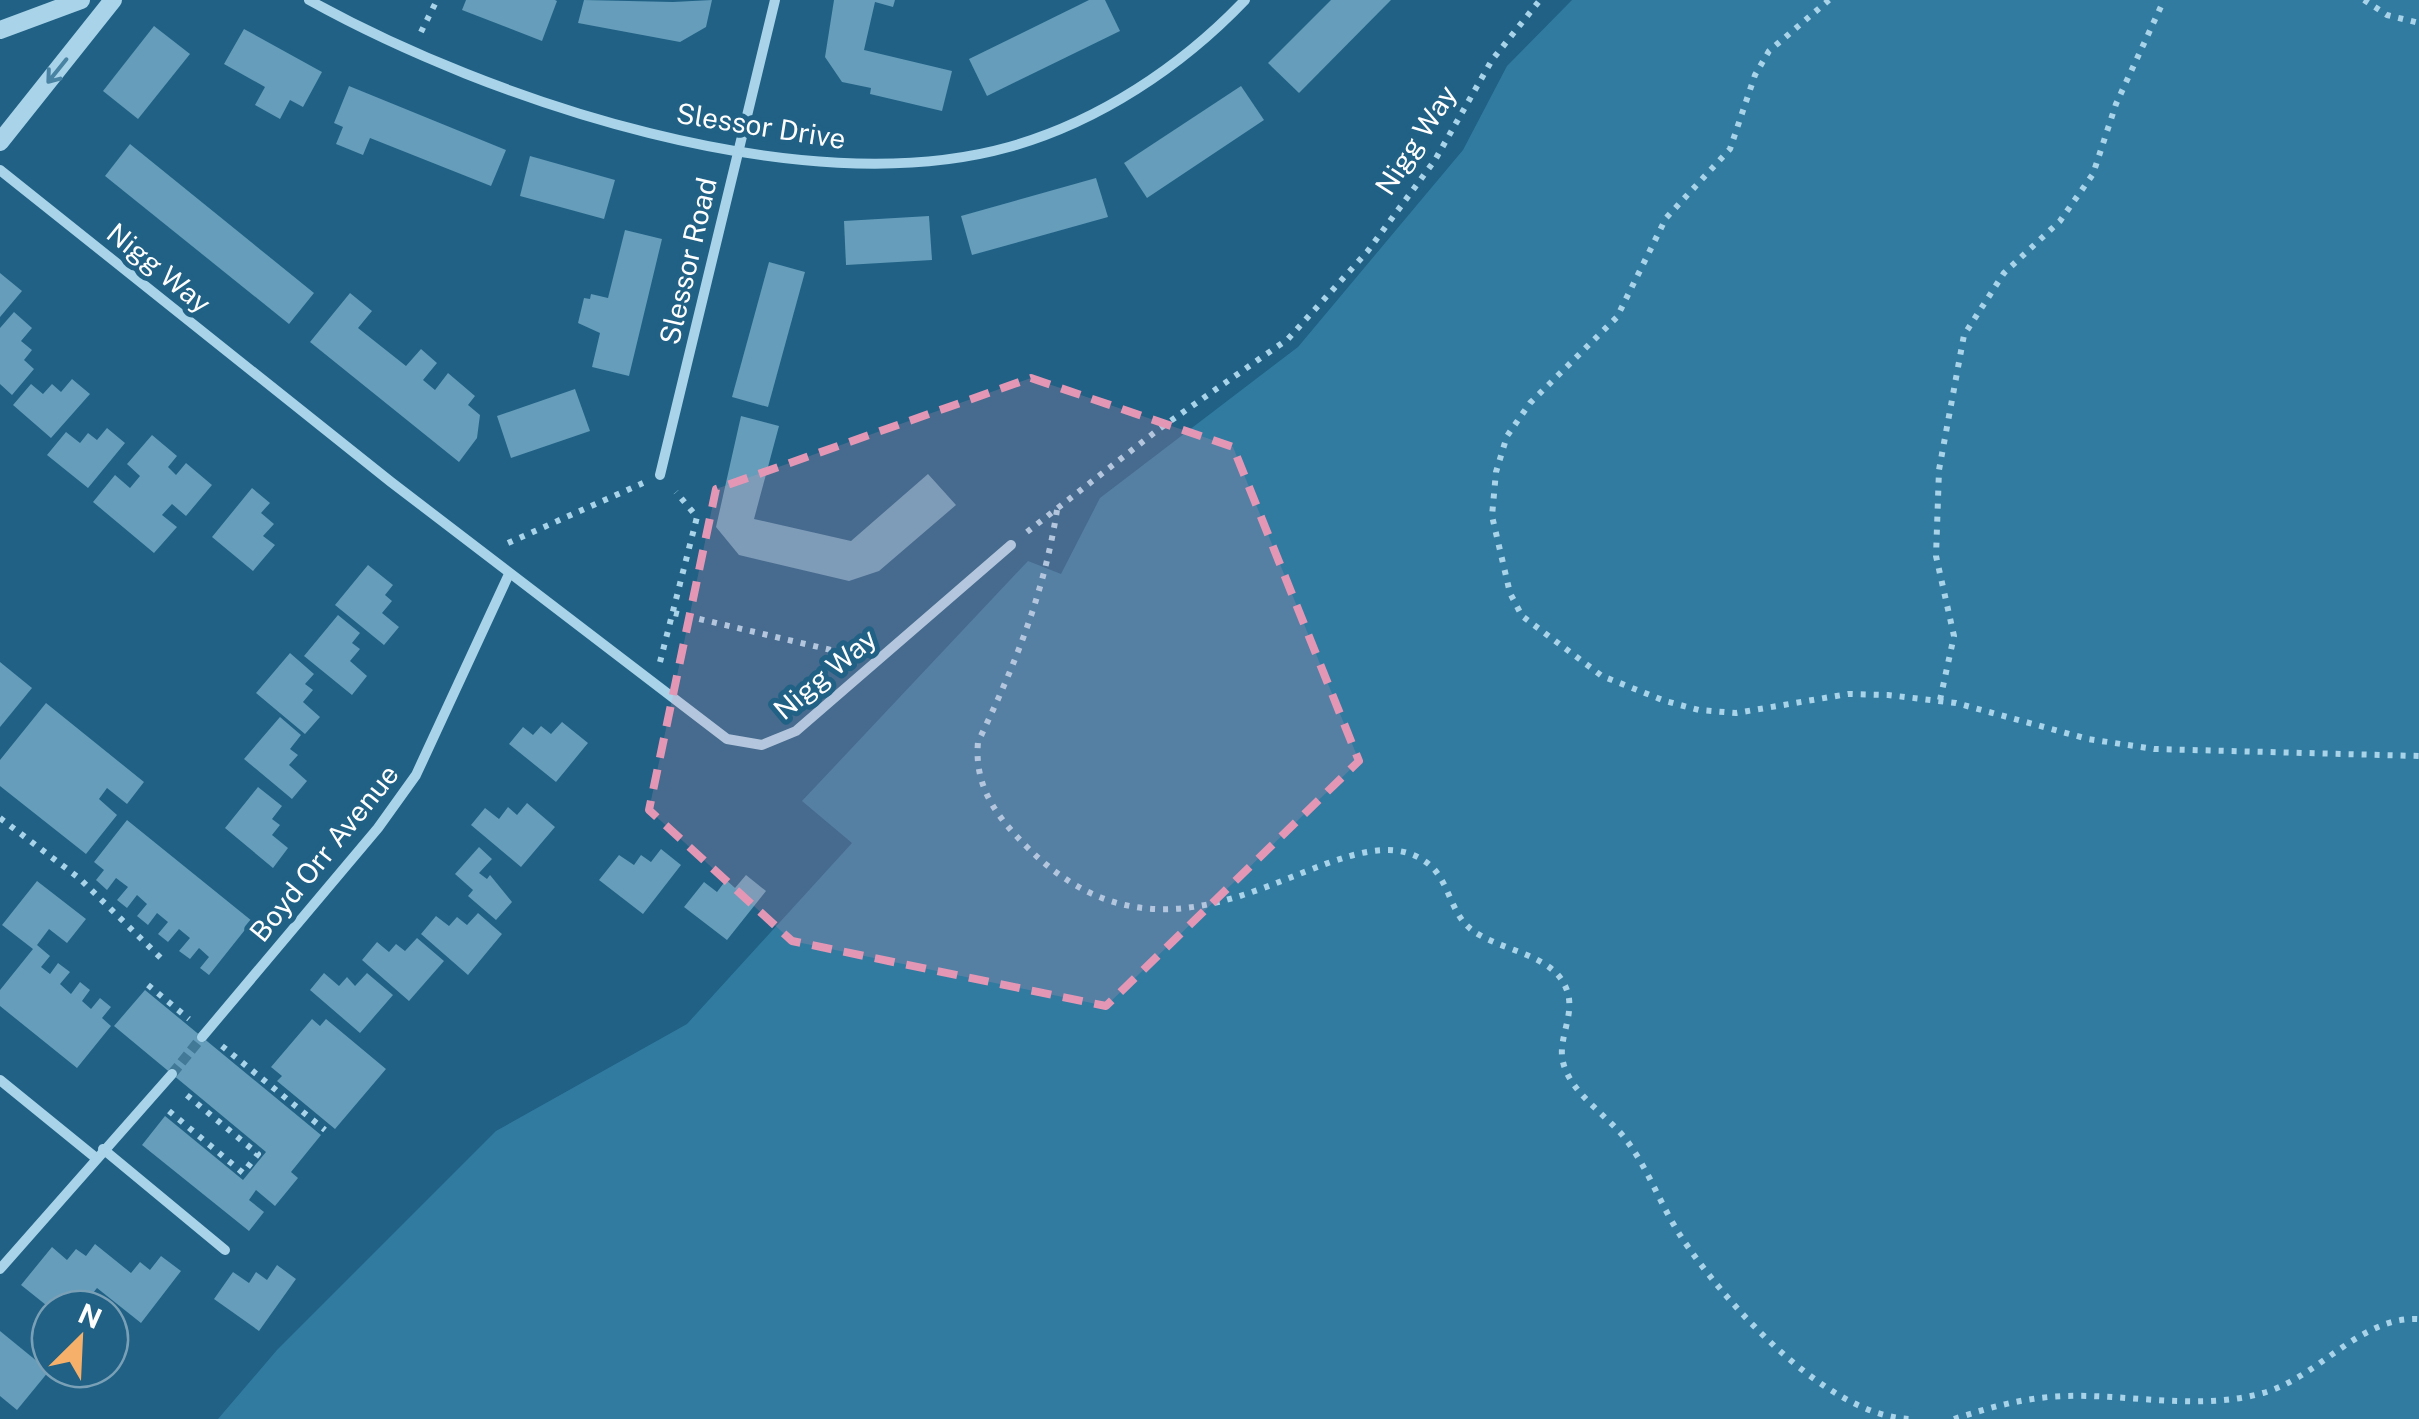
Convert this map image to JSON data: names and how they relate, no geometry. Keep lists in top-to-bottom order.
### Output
{
  "streets": {
    "street": [
      "Slessor Drive",
      "Nigg Way",
      "Slessor Road",
      "Boyd Orr Avenue"
    ]
  },
  "crossings": [
    ["Slessor Drive", "Slessor Road"],
    ["Nigg Way", "Boyd Orr Avenue"]
  ],
  "north": "top right"
}
